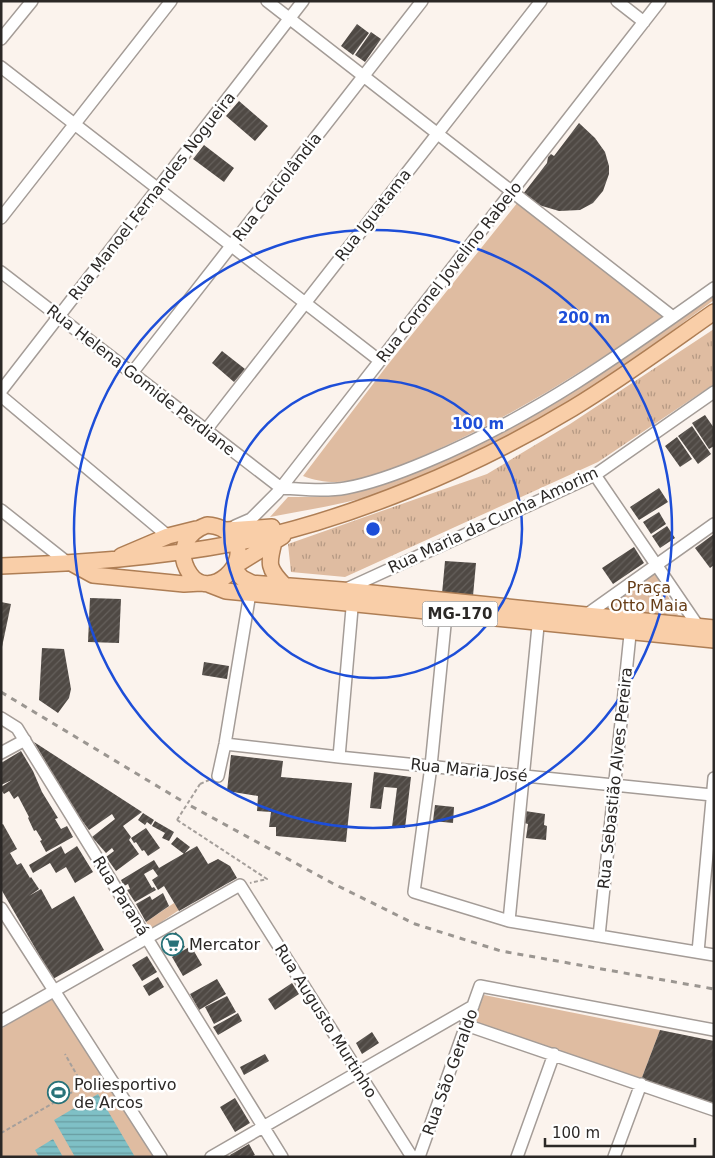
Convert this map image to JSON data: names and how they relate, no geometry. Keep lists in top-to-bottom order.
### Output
{
  "streets": {
    "main road": ["MG-170"],
    "street": [
      "Rua Calciolândia",
      "Rua Manoel Fernandes Nogueira",
      "Rua Iguatama",
      "Rua Coronel Jovelino Rabelo",
      "Rua Helena Gomide Perdiane",
      "Rua Maria da Cunha Amorim",
      "Rua Maria José",
      "Rua Sebastião Alves Pereira",
      "Rua Paraná",
      "Rua Augusto Murtinho",
      "Rua São Geraldo"
    ]
  },
  "crossings": [
    ["Rua Calciolândia", "Rua Helena Gomide Perdiane"],
    ["Rua Manoel Fernandes Nogueira", "Rua Helena Gomide Perdiane"],
    ["Rua Iguatama", "Rua Helena Gomide Perdiane"],
    ["Rua Coronel Jovelino Rabelo", "Rua Helena Gomide Perdiane"],
    ["Rua Maria da Cunha Amorim", "MG-170"],
    ["MG-170", "Rua Sebastião Alves Pereira"],
    ["Rua Maria José", "Rua Sebastião Alves Pereira"]
  ],
  "parks": ["Praça Otto Maia"],
  "places": {
    "supermarket": ["Mercator"],
    "sports": ["Poliesportivo de Arcos"]
  },
  "scale_bar": "100 m",
  "rings": ["200 m", "100 m"]
}
